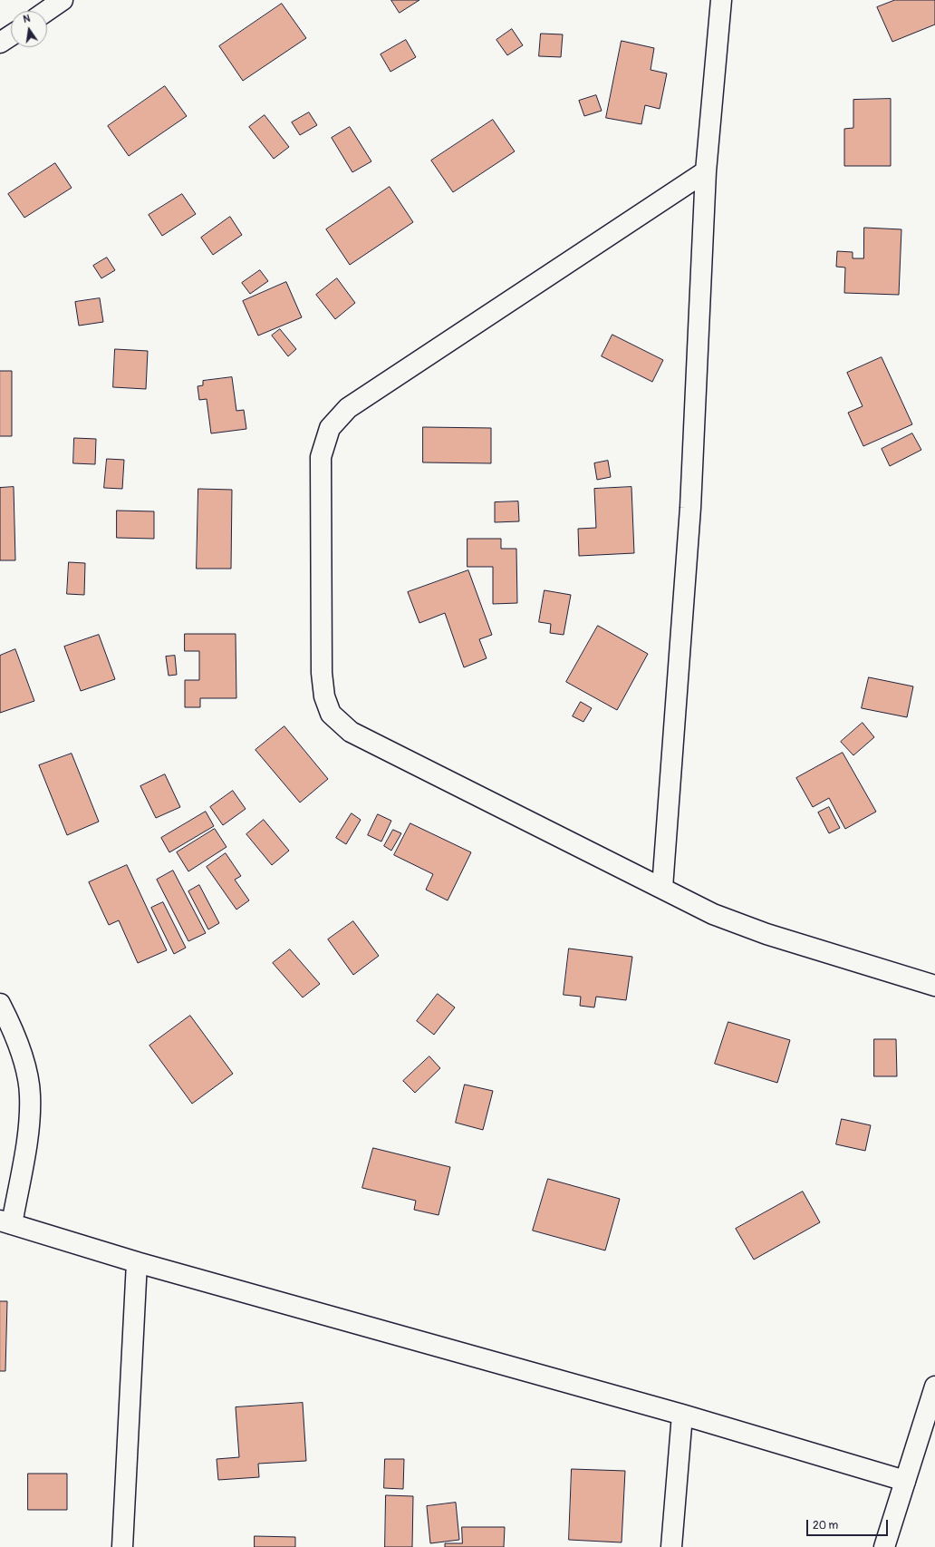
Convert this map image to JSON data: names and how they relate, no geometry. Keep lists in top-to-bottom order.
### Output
{
  "scale_bar": "20 m",
  "north": "top"
}
